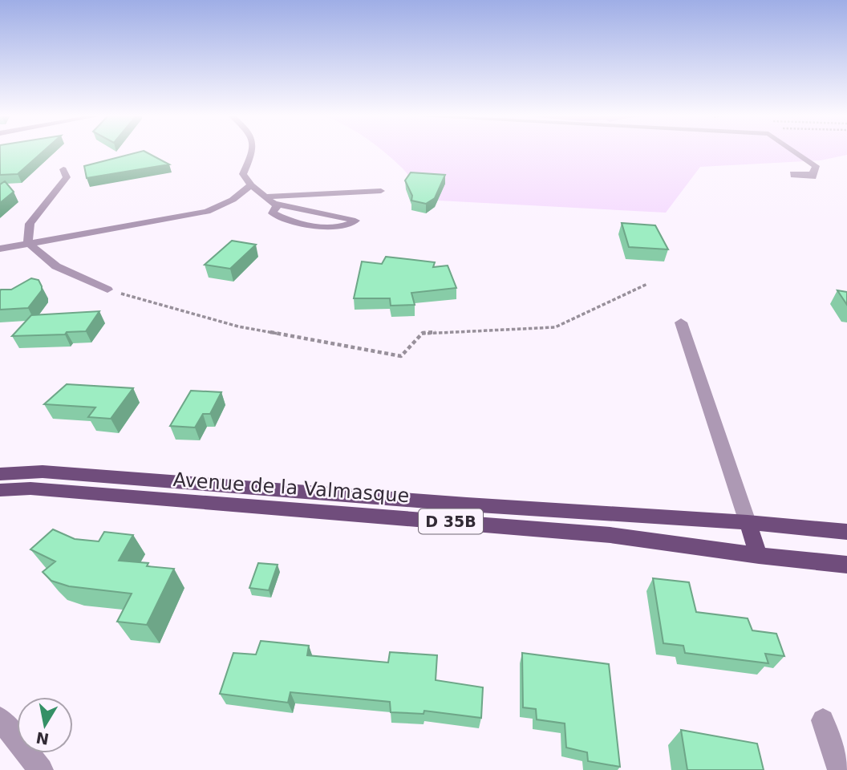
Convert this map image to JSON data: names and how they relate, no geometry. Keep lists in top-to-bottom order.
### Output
{
  "streets": {
    "main road": ["Avenue de la Valmasque", "D 35B"]
  },
  "north": "bottom"
}
